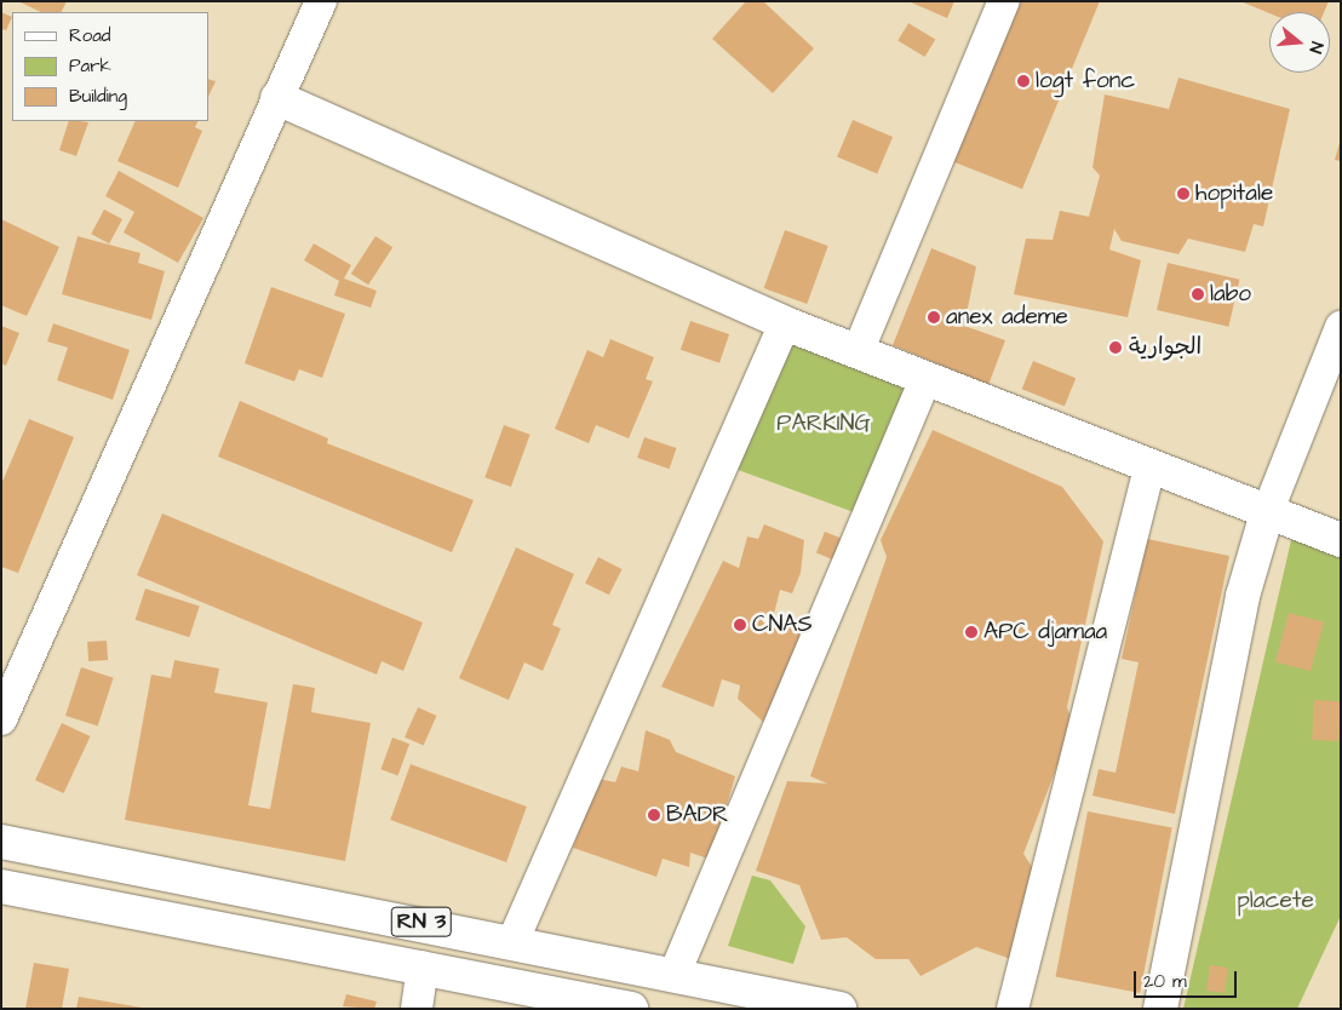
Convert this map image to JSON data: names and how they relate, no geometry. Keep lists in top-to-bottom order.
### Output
{
  "streets": {
    "street": ["RN 3"]
  },
  "parks": ["PARKING", "placete"],
  "places": [
    "logt fonc",
    "hopitale",
    "labo",
    "anex ademe",
    "الجوارية",
    "CNAS",
    "APC djamaa",
    "BADR"
  ],
  "legend": ["Road", "Park", "Building"],
  "scale_bar": "20 m",
  "north": "right"
}
